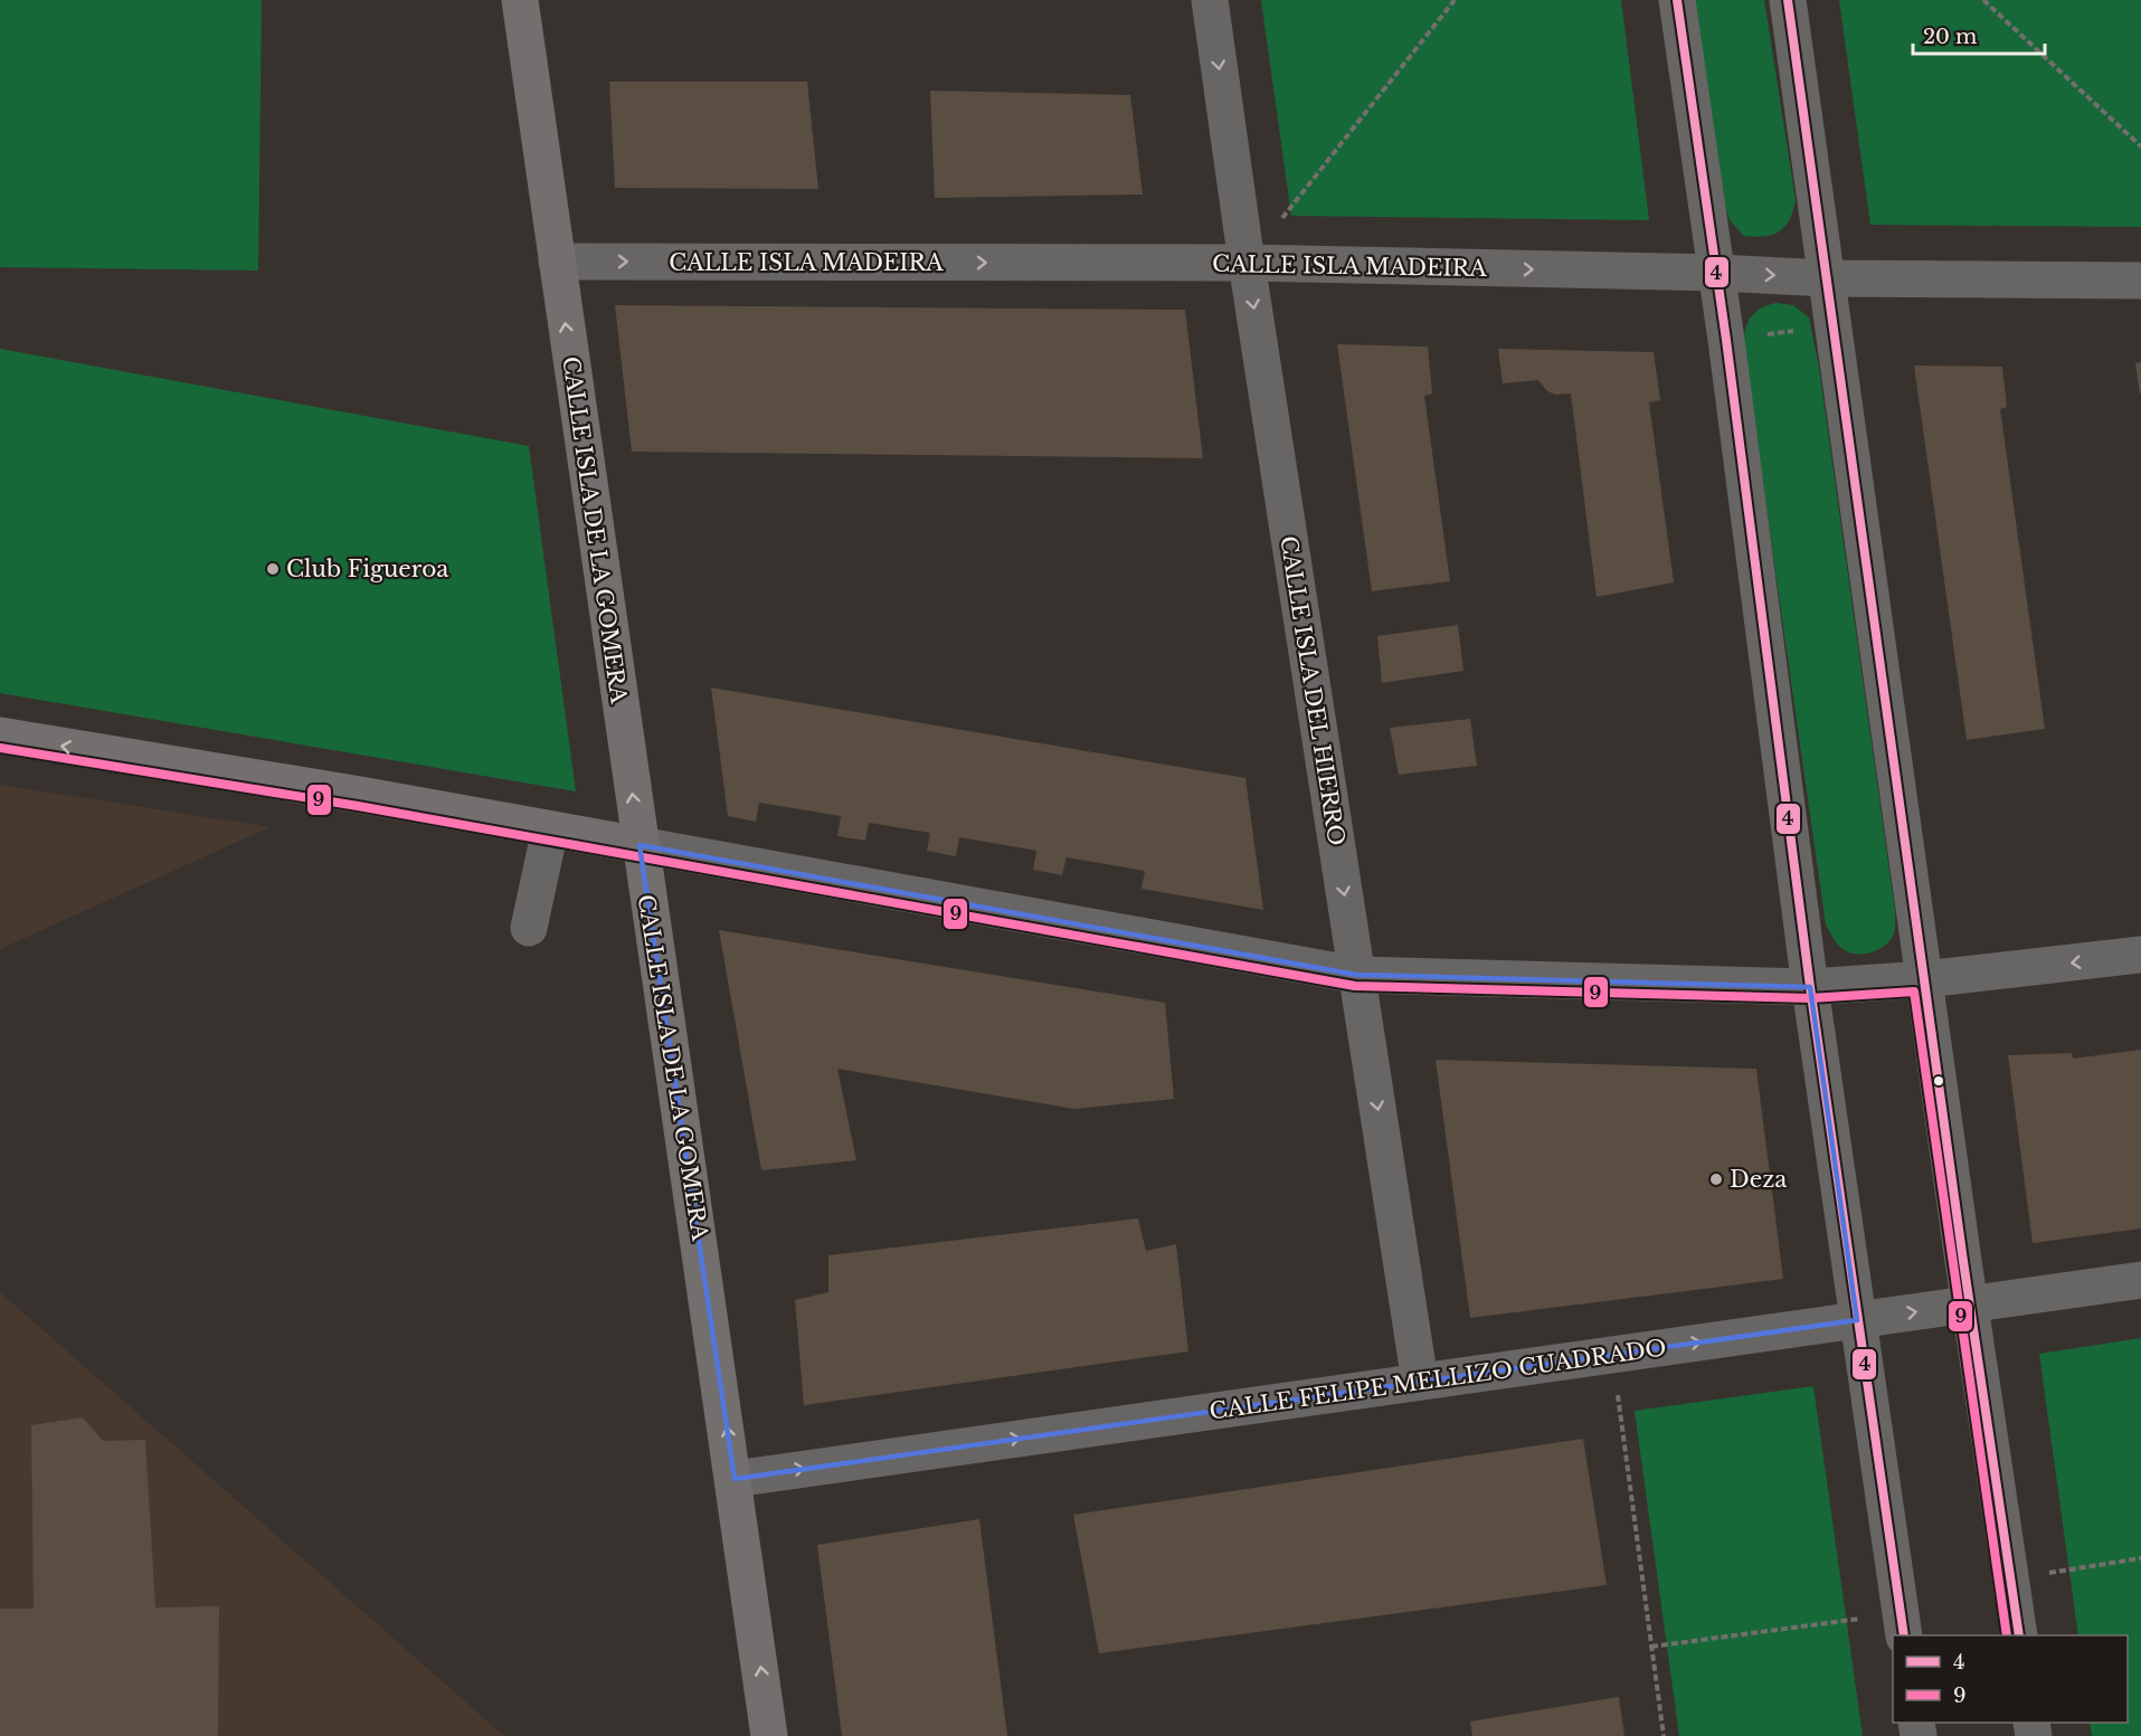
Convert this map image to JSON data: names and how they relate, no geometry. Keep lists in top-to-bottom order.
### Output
{
  "streets": {
    "main road": ["CALLE ISLA DE LA GOMERA"],
    "street": ["CALLE ISLA MADEIRA", "CALLE ISLA DEL HIERRO", "CALLE FELIPE MELLIZO CUADRADO"]
  },
  "crossings": [
    ["CALLE ISLA MADEIRA", "CALLE ISLA DE LA GOMERA"],
    ["CALLE ISLA MADEIRA", "CALLE ISLA DEL HIERRO"],
    ["CALLE ISLA DE LA GOMERA", "CALLE FELIPE MELLIZO CUADRADO"],
    ["CALLE ISLA DEL HIERRO", "CALLE FELIPE MELLIZO CUADRADO"]
  ],
  "one_way": [
    "CALLE ISLA MADEIRA",
    "CALLE ISLA DE LA GOMERA",
    "CALLE ISLA DEL HIERRO",
    "CALLE FELIPE MELLIZO CUADRADO"
  ],
  "places": ["Club Figueroa", "Deza"],
  "lines": ["transit line 4", "transit line 9"],
  "legend": ["4", "9"],
  "scale_bar": "20 m"
}
